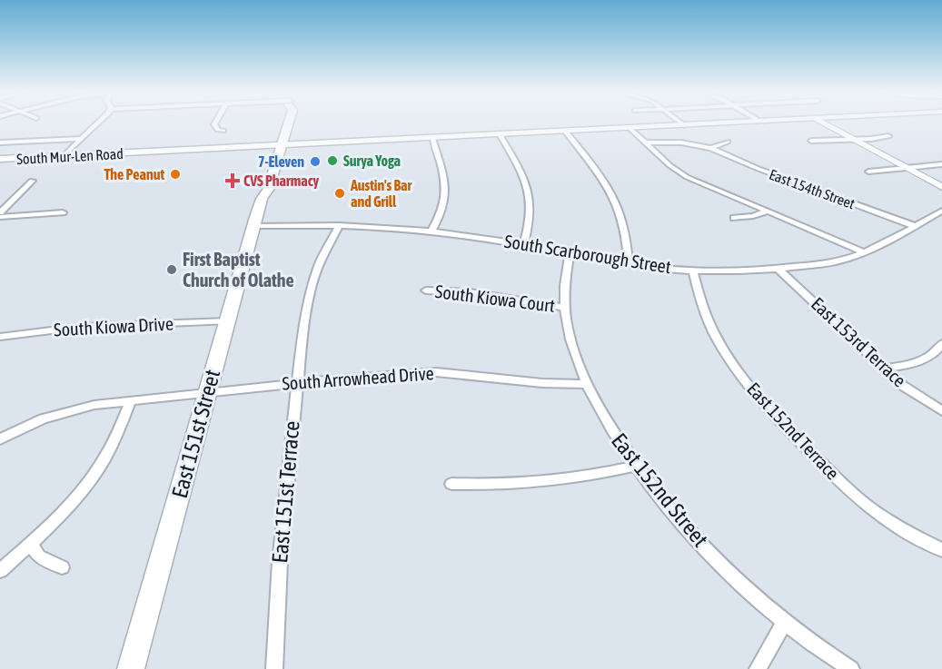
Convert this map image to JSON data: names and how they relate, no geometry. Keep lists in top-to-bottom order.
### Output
{
  "streets": {
    "main road": ["South Mur-Len Road", "East 151st Street"],
    "street": [
      "East 154th Street",
      "South Scarborough Street",
      "South Kiowa Court",
      "South Kiowa Drive",
      "East 153rd Terrace",
      "South Arrowhead Drive",
      "East 152nd Terrace",
      "East 152nd Street",
      "East 151st Terrace"
    ]
  },
  "crossings": [
    ["South Mur-Len Road", "East 151st Street"],
    ["East 154th Street", "South Scarborough Street"],
    ["South Scarborough Street", "East 153rd Terrace"],
    ["South Scarborough Street", "East 152nd Terrace"],
    ["South Scarborough Street", "East 151st Street"],
    ["South Scarborough Street", "East 152nd Street"],
    ["South Scarborough Street", "East 151st Terrace"],
    ["South Kiowa Court", "East 152nd Street"],
    ["South Kiowa Drive", "East 151st Street"],
    ["South Arrowhead Drive", "East 151st Street"],
    ["South Arrowhead Drive", "East 152nd Street"],
    ["South Arrowhead Drive", "East 151st Terrace"]
  ],
  "places": {
    "other": [
      "Surya Yoga",
      "7-Eleven",
      "The Peanut",
      "Austin's Bar and Grill",
      "First Baptist Church of Olathe"
    ],
    "health": ["CVS Pharmacy"]
  }
}
